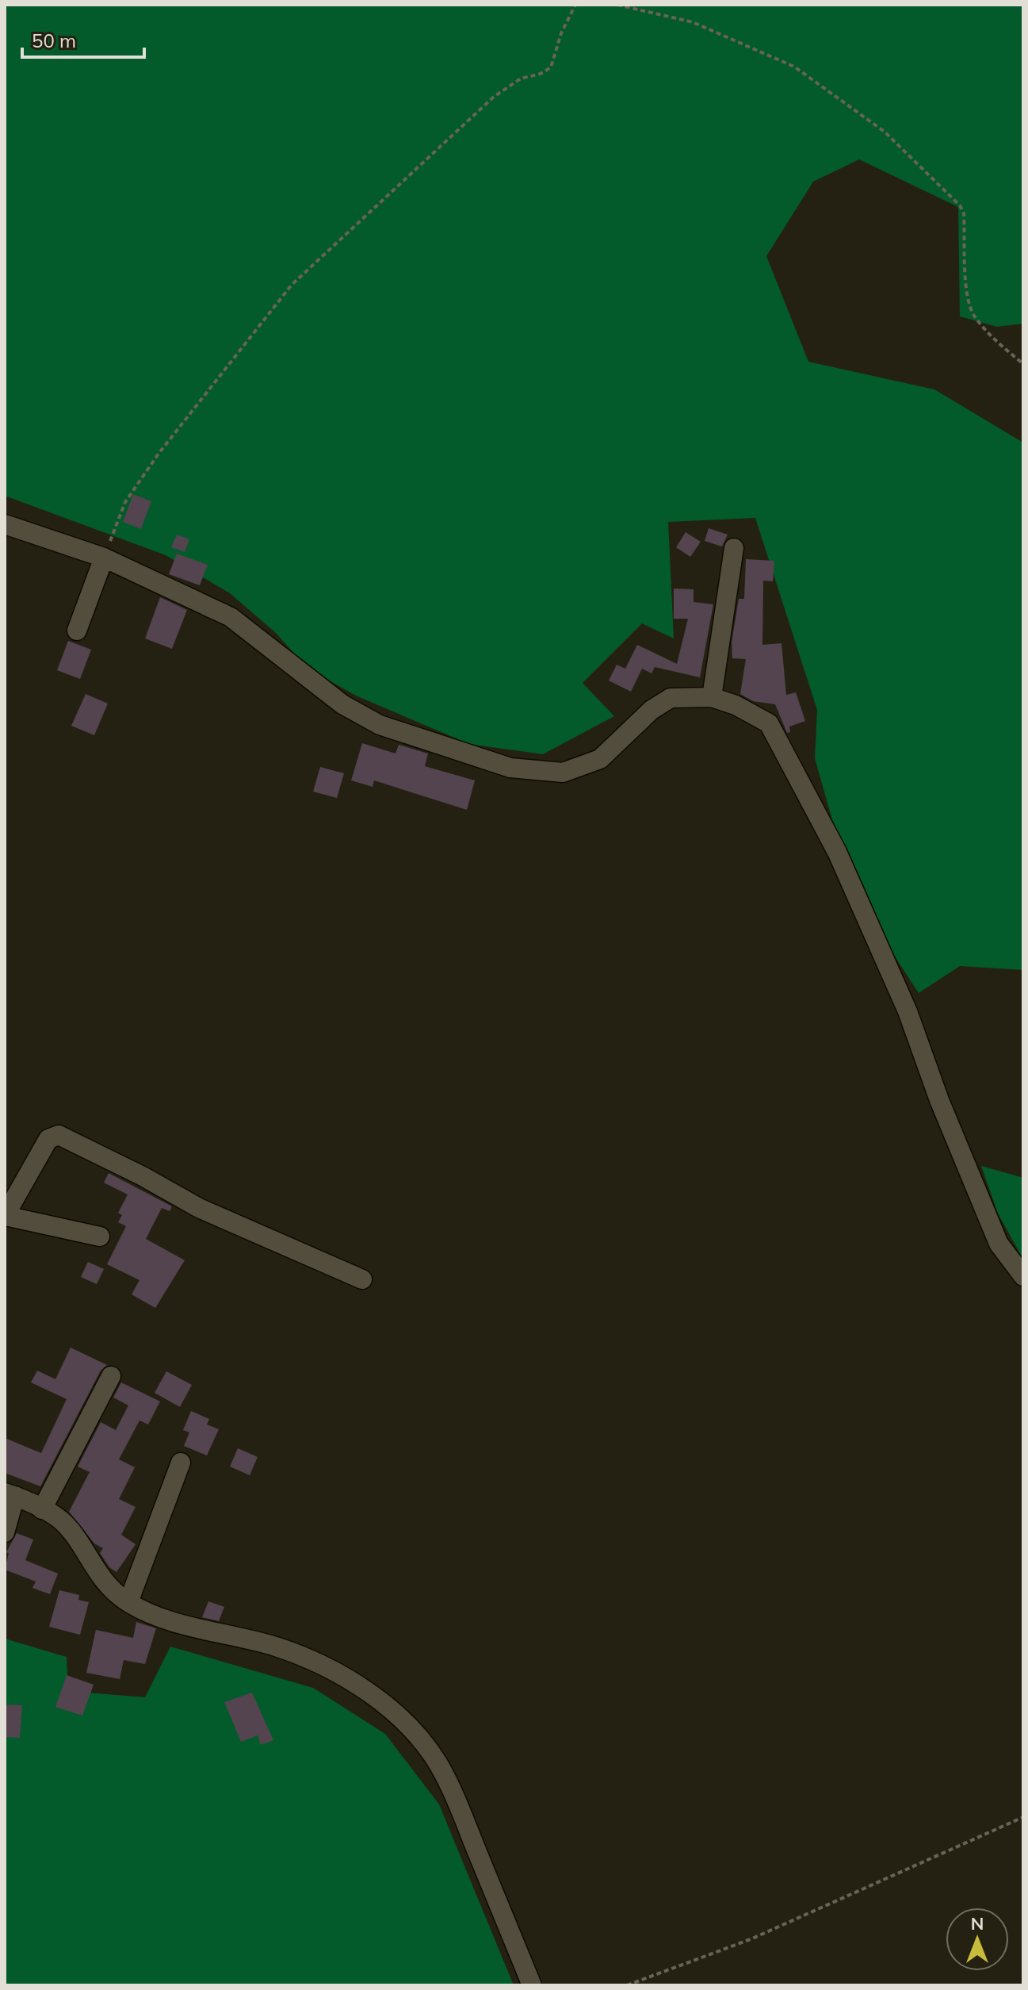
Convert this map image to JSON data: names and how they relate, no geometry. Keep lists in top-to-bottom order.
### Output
{
  "scale_bar": "50 m",
  "north": "top"
}
